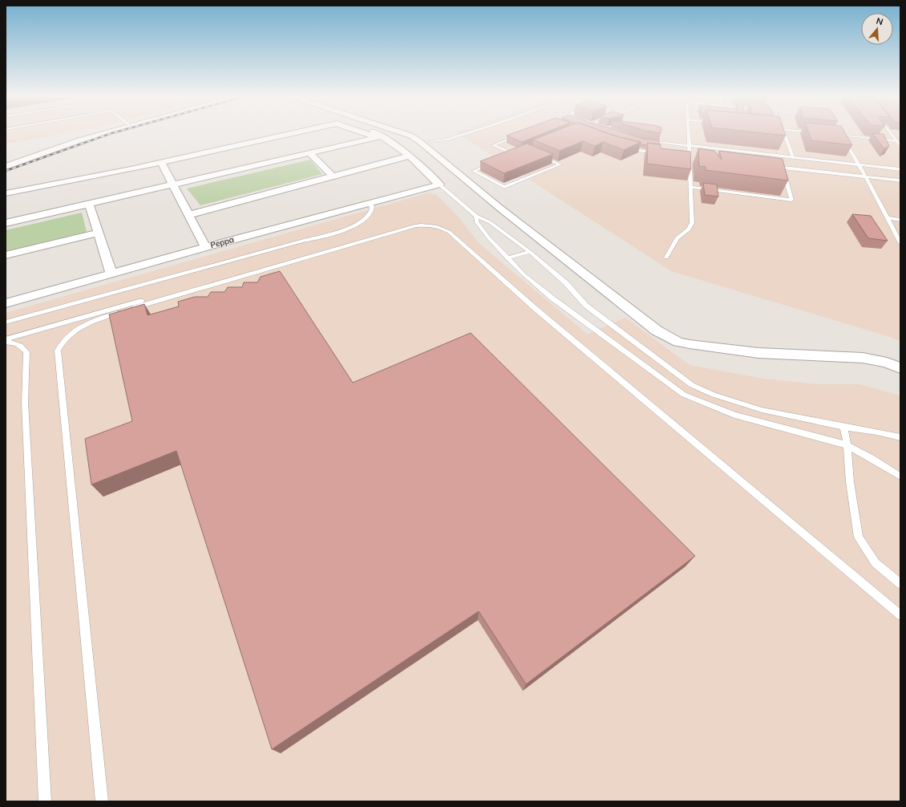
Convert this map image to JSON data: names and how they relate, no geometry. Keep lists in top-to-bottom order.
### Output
{
  "streets": {
    "street": ["Peppa"]
  },
  "north": "top"
}
